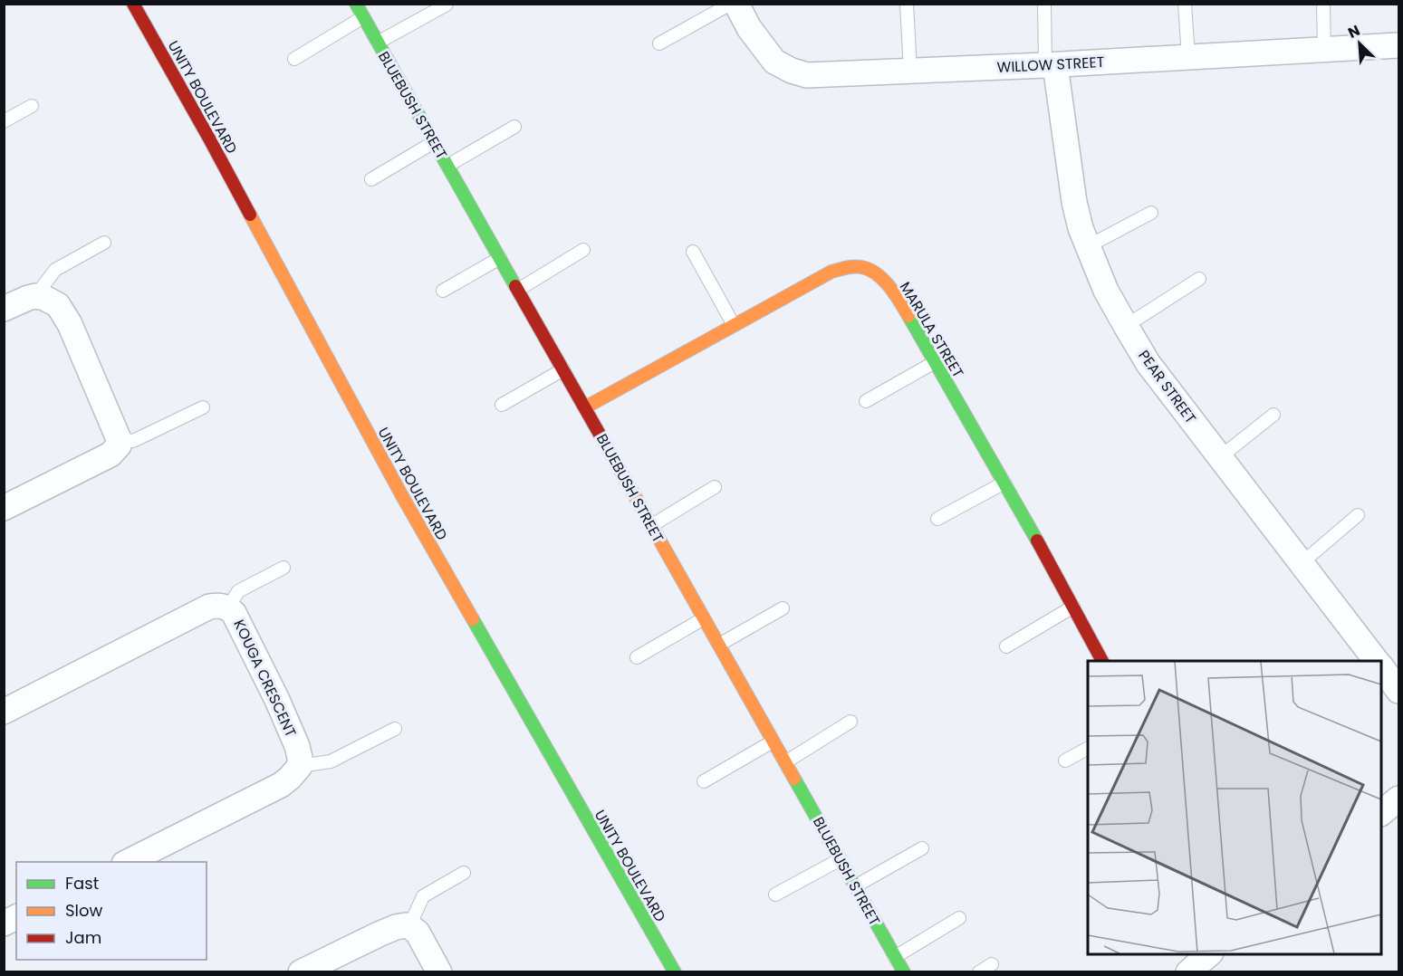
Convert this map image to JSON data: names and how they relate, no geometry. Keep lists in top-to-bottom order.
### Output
{
  "streets": {
    "street": [
      "WILLOW STREET",
      "UNITY BOULEVARD",
      "BLUEBUSH STREET",
      "MARULA STREET",
      "PEAR STREET",
      "KOUGA CRESCENT"
    ]
  },
  "crossings": [
    ["WILLOW STREET", "PEAR STREET"],
    ["BLUEBUSH STREET", "MARULA STREET"]
  ],
  "legend": ["Fast", "Slow", "Jam"],
  "north": "top left"
}
